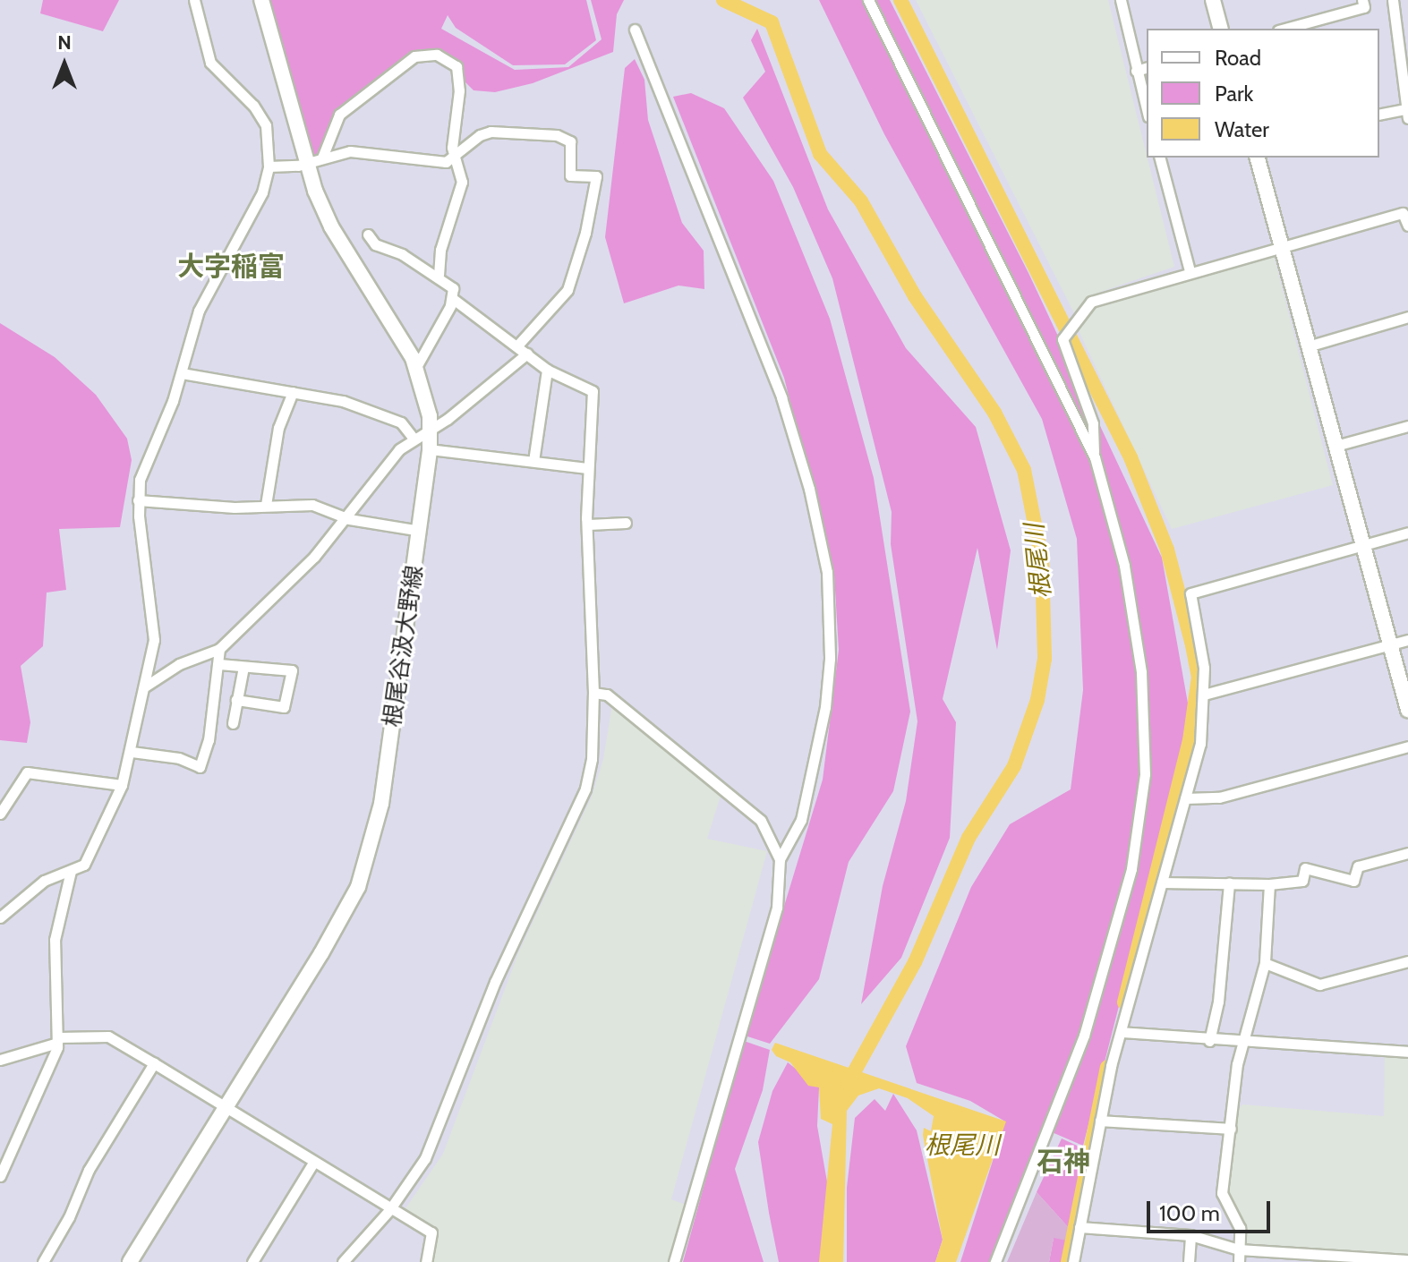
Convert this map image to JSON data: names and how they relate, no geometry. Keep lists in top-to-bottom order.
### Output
{
  "streets": {
    "main road": ["根尾谷汲大野線"]
  },
  "districts": ["大字稲富", "石神"],
  "water": ["根尾川"],
  "legend": ["Road", "Park", "Water"],
  "scale_bar": "100 m",
  "north": "top"
}
